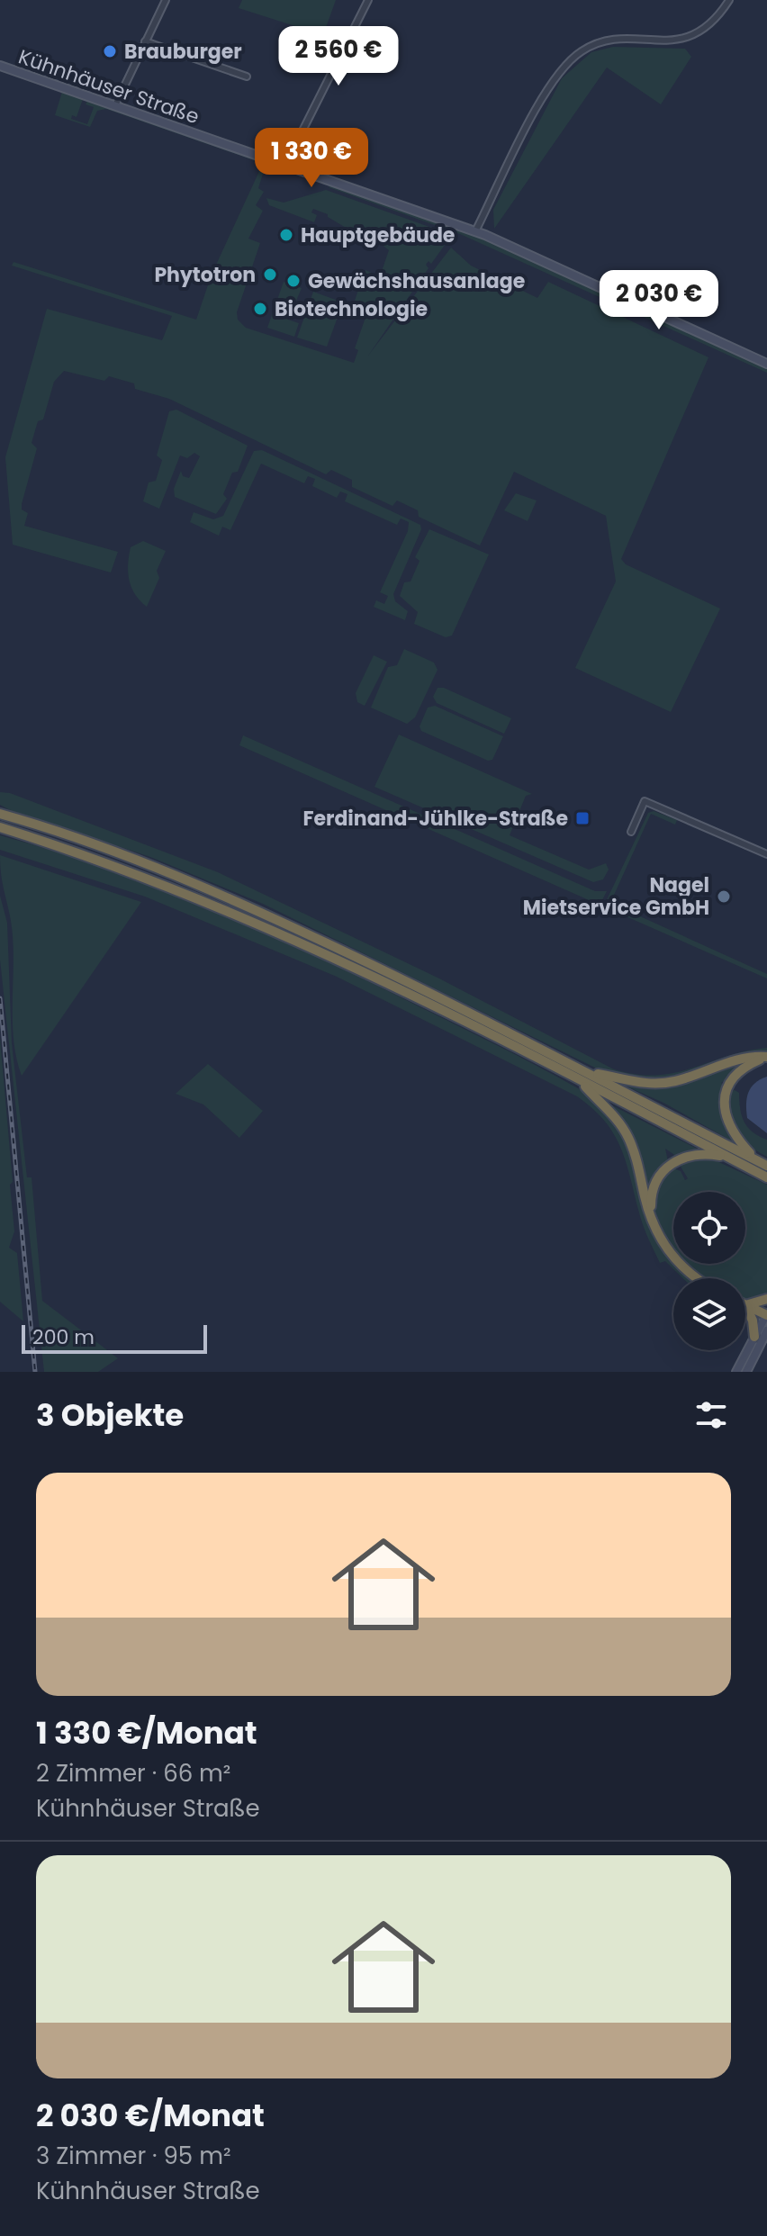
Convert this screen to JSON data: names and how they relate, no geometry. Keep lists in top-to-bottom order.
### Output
{
  "streets": {
    "street": ["Kühnhäuser Straße"]
  },
  "places": {
    "other": [
      "Brauburger",
      "Hauptgebäude",
      "Phytotron",
      "Gewächshausanlage",
      "Biotechnologie",
      "Nagel Mietservice GmbH"
    ],
    "transit": ["Ferdinand-Jühlke-Straße"]
  },
  "scale_bar": "200 m",
  "page": {
    "price": ["2 560 €", "1 330 €", "2 030 €"],
    "scale": "200 m",
    "heading": "3 Objekte",
    "list": [
      {
        "name": "1 330 €/Monat",
        "note": "2 Zimmer · 66 m² · Kühnhäuser Straße"
      },
      {
        "name": "2 030 €/Monat",
        "note": "3 Zimmer · 95 m² · Kühnhäuser Straße"
      }
    ]
  }
}
